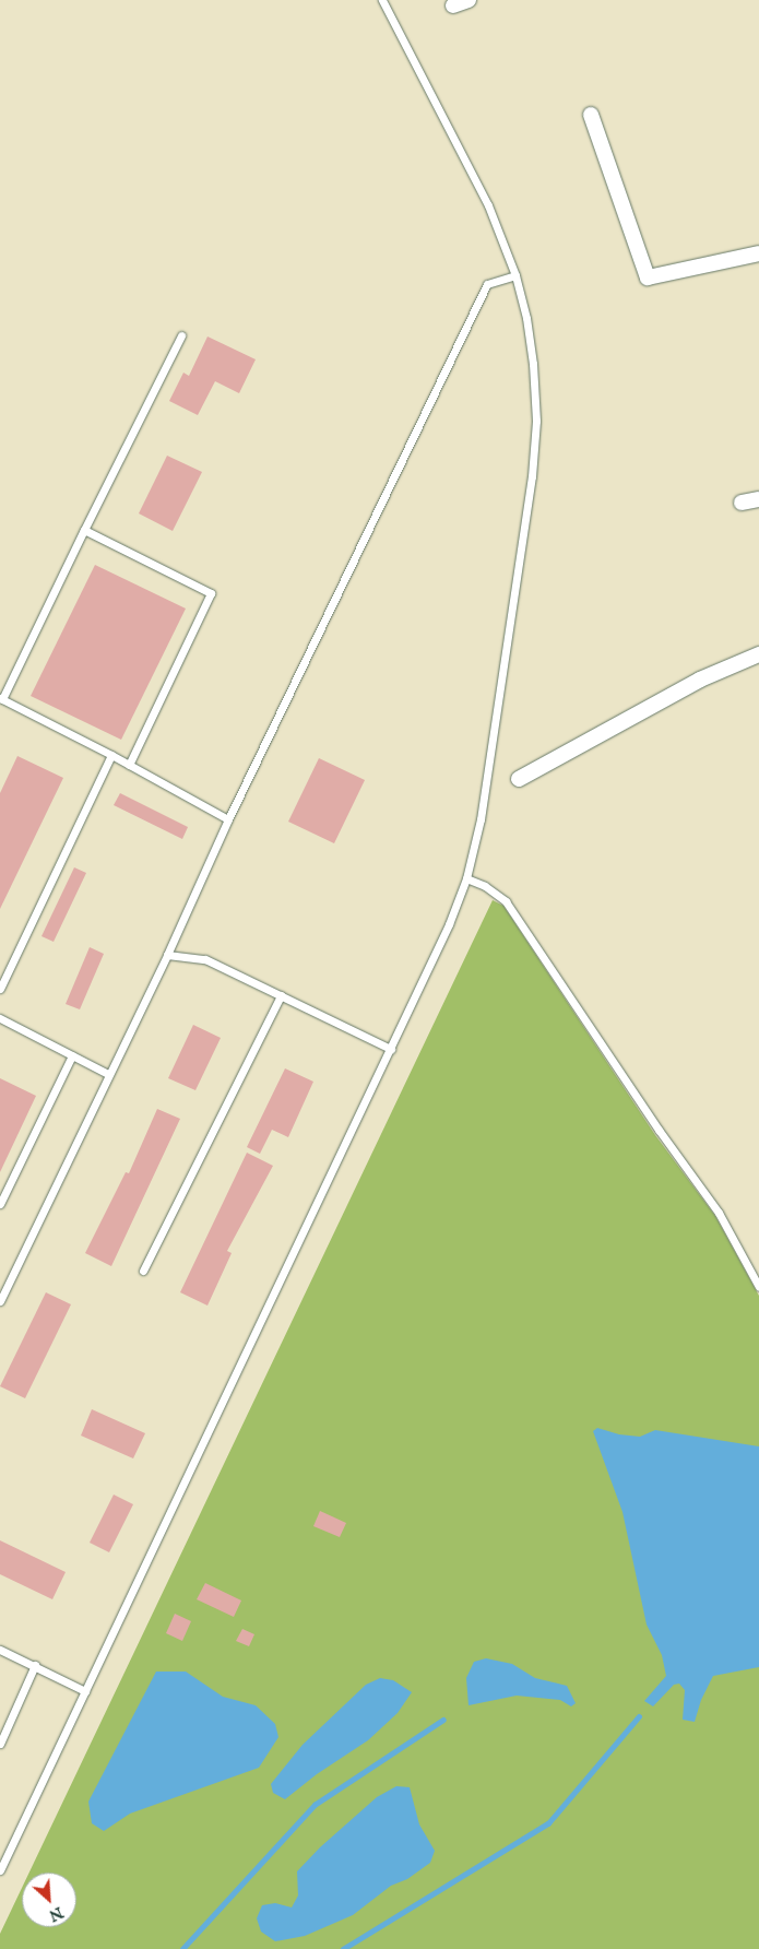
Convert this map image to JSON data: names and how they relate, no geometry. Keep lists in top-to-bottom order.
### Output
{
  "north": "bottom right"
}
